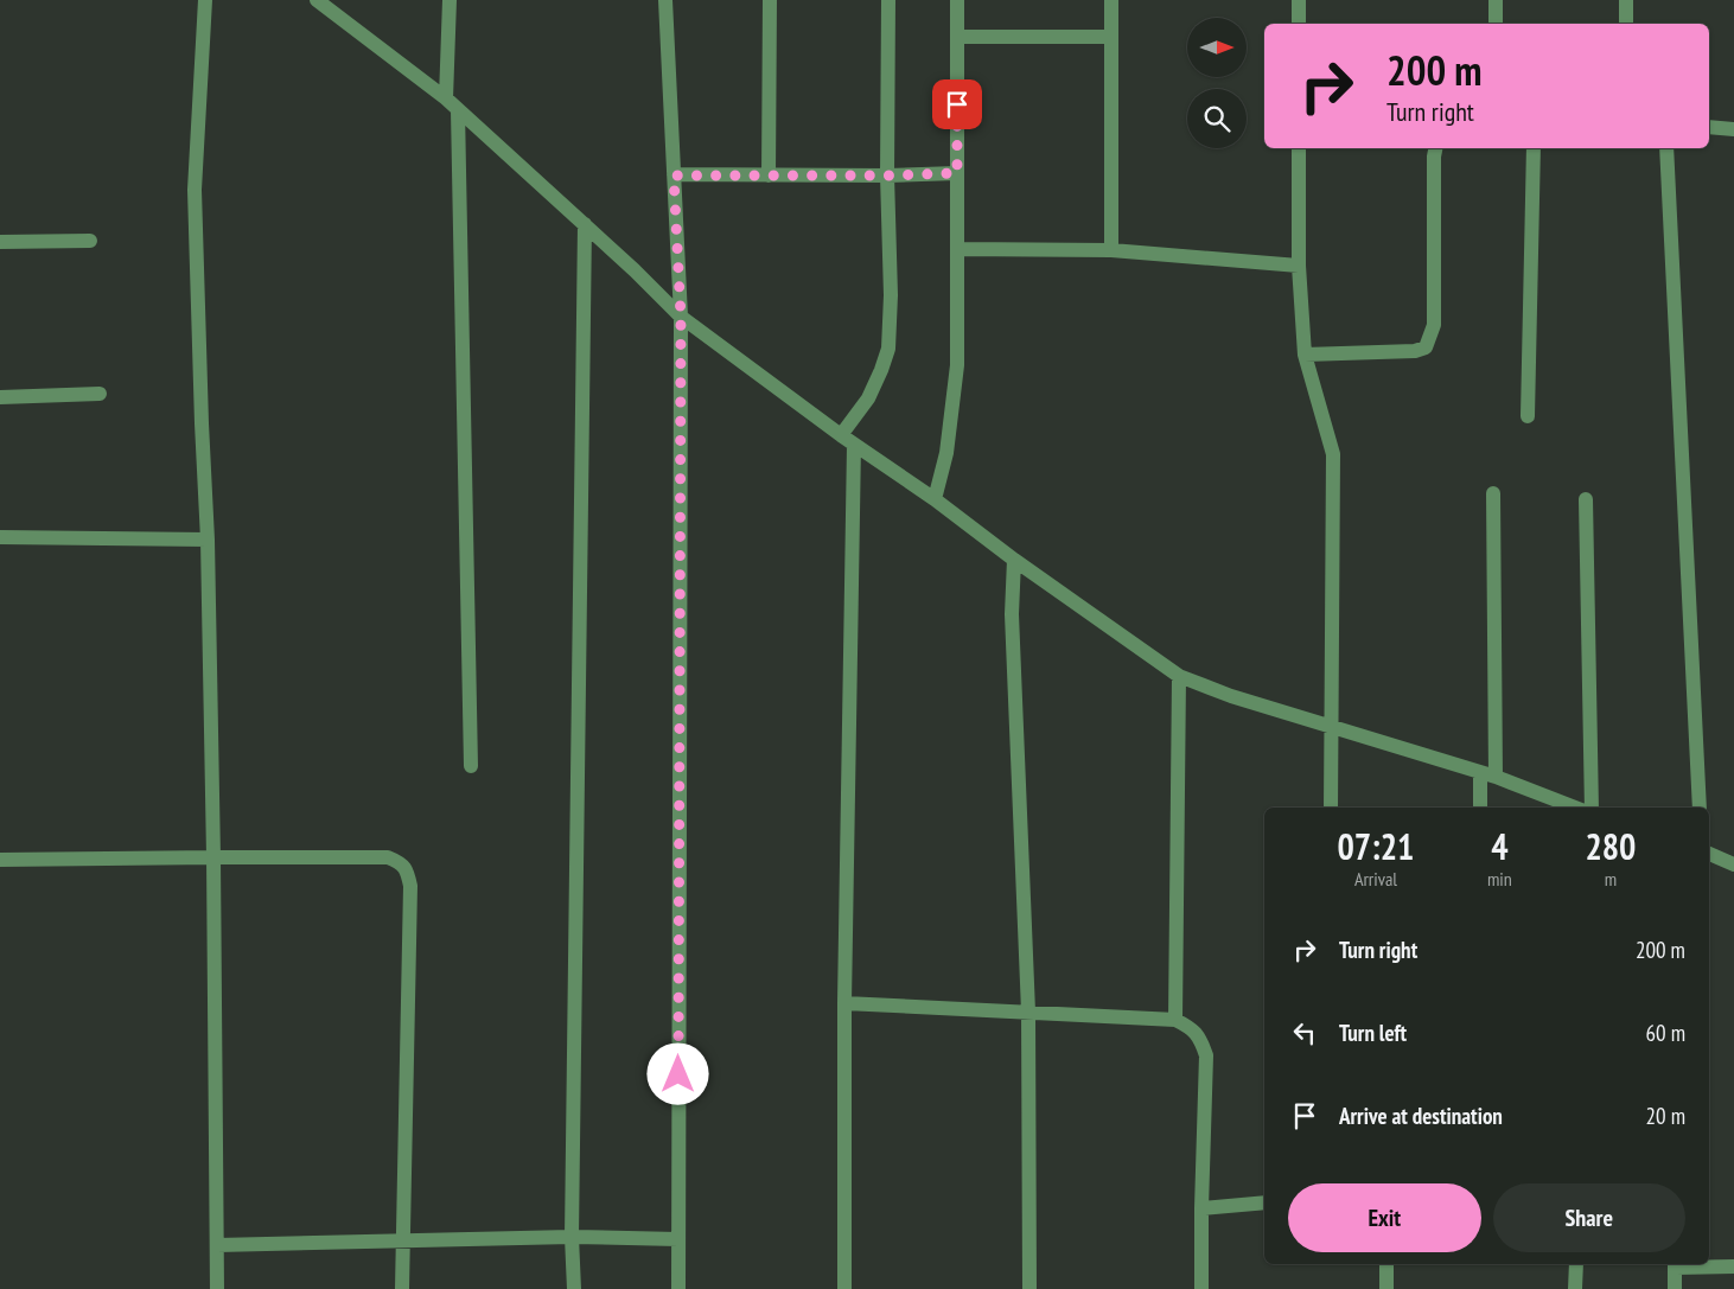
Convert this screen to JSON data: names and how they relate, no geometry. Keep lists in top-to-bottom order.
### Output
{
  "north": "right",
  "page": {
    "turn": ["200 m", "Turn right"],
    "eta": [
      "07:21",
      "Arrival",
      "4",
      "min",
      "280",
      "m"
    ],
    "list": [
      {
        "name": "Turn right",
        "value": "200 m"
      },
      {
        "name": "Turn left",
        "value": "60 m"
      },
      {
        "name": "Arrive at destination",
        "value": "20 m"
      }
    ],
    "buttons": ["Exit", "Share"]
  }
}
